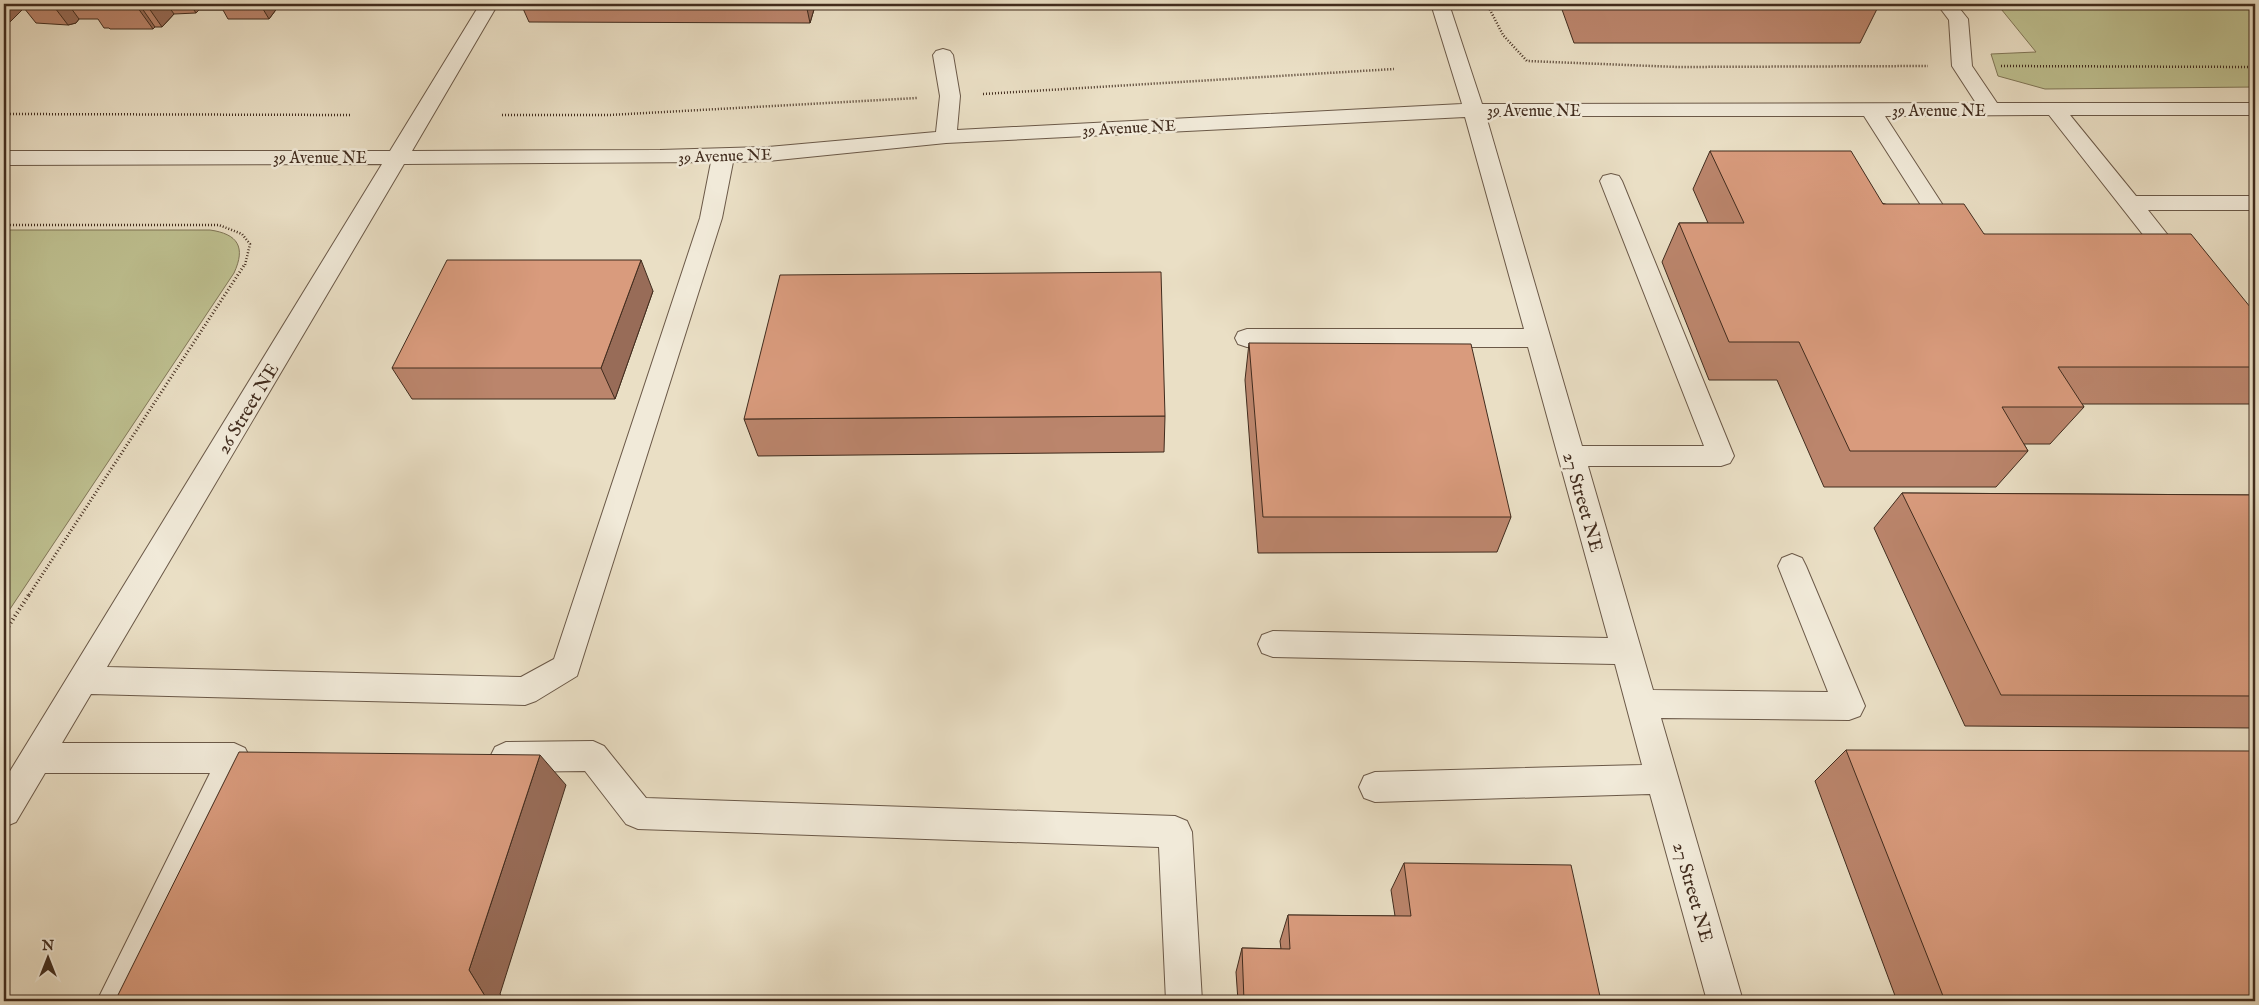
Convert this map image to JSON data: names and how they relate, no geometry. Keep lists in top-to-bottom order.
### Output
{
  "streets": {
    "street": ["39 Avenue NE", "26 Street NE", "27 Street NE"]
  },
  "crossings": [
    ["39 Avenue NE", "26 Street NE"],
    ["39 Avenue NE", "27 Street NE"]
  ],
  "north": "top"
}
